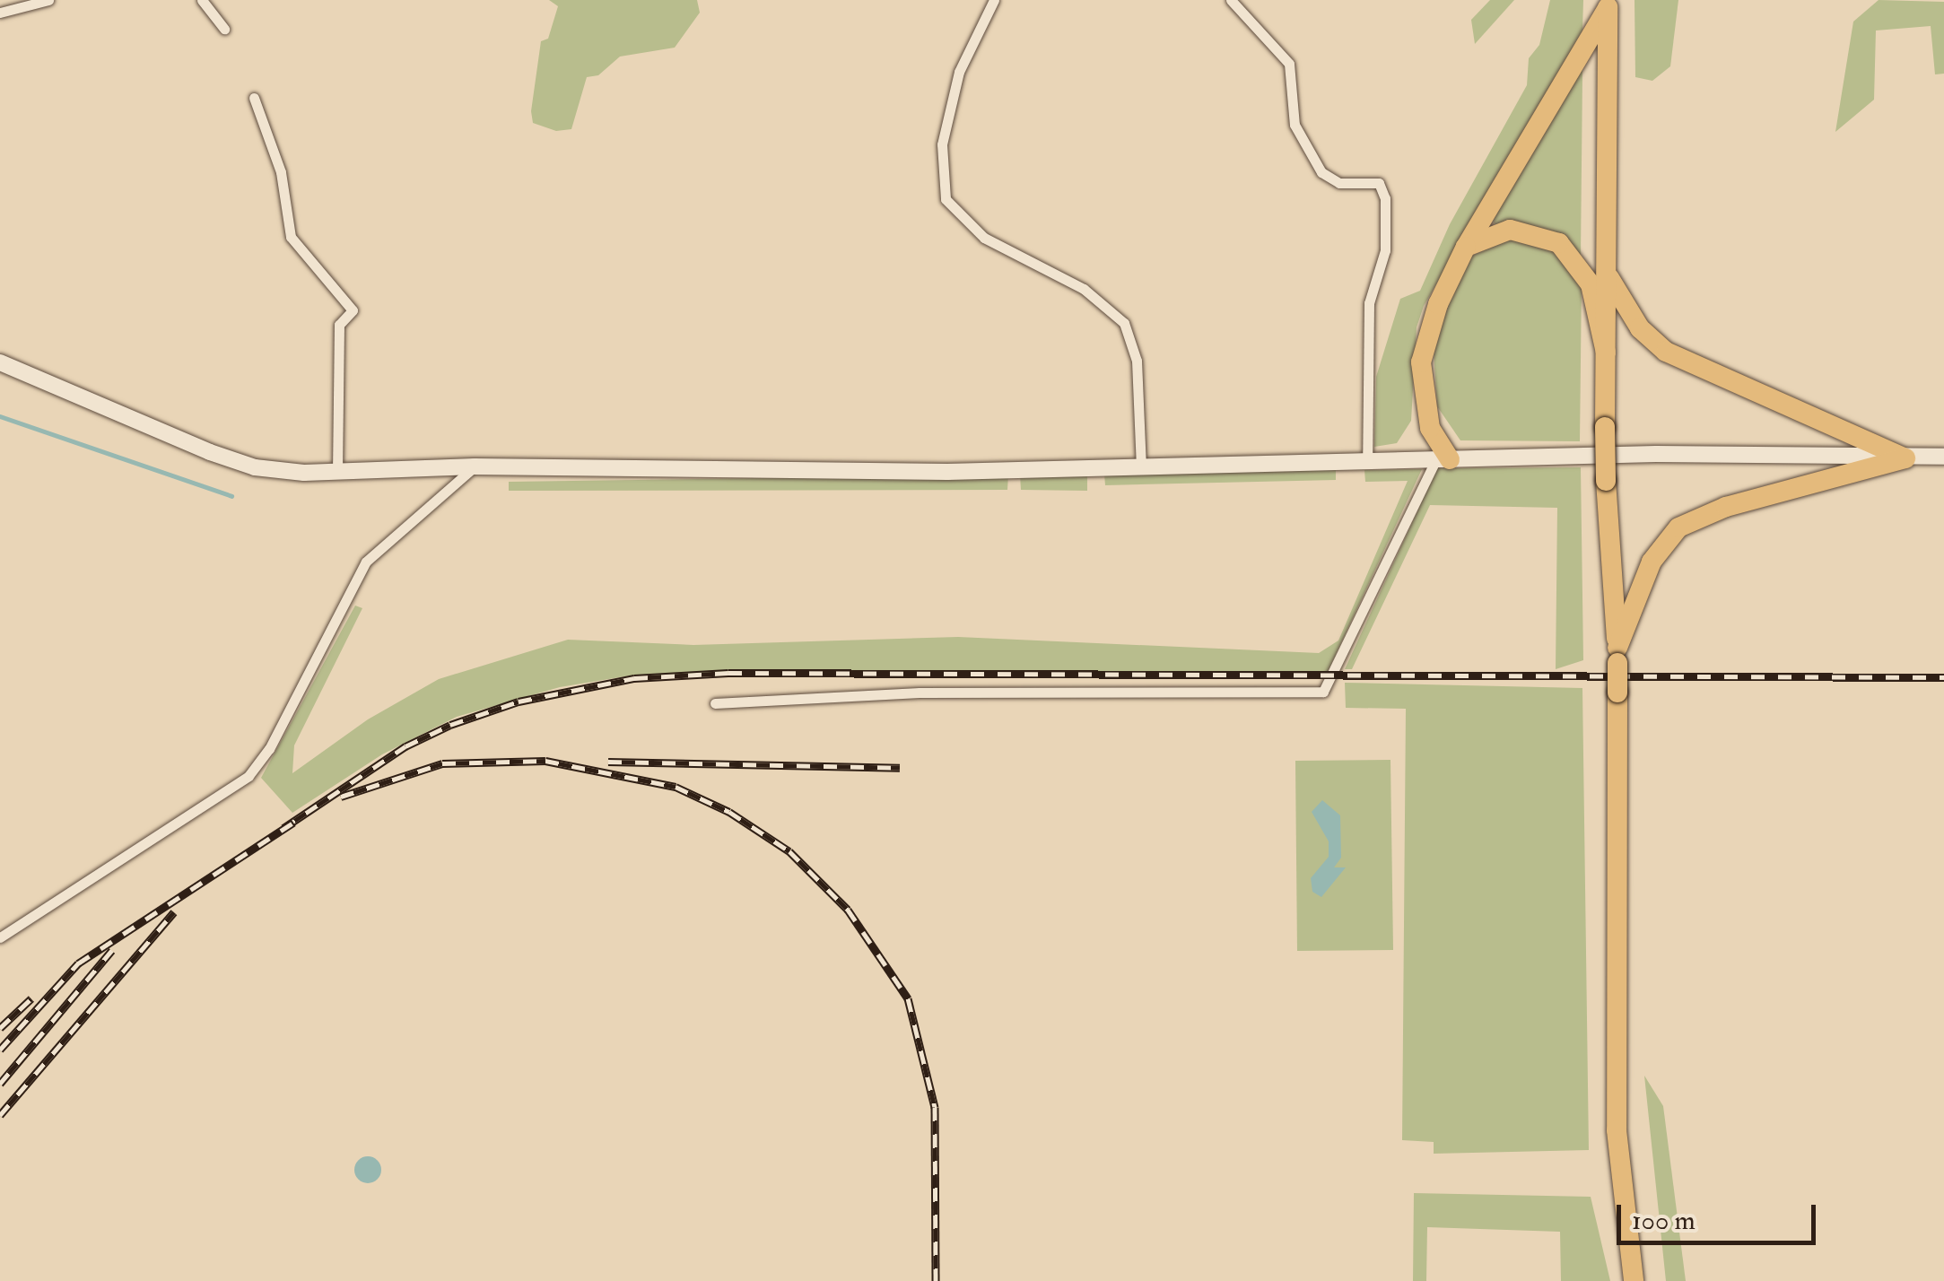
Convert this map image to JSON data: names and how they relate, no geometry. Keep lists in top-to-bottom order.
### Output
{
  "scale_bar": "100 m"
}
